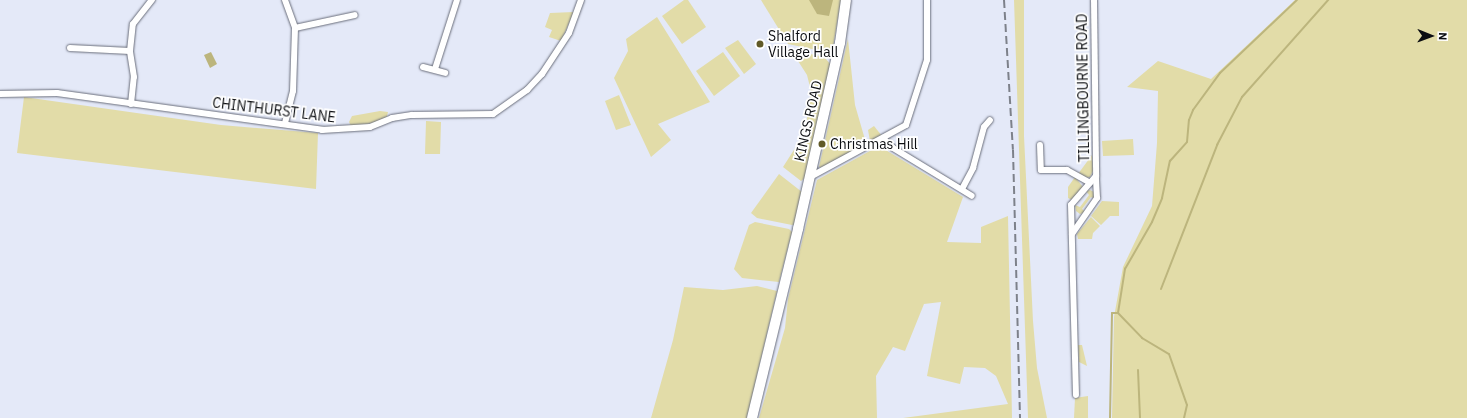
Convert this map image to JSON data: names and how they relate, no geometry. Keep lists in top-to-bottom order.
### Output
{
  "streets": {
    "main road": ["KINGS ROAD"],
    "street": ["TILLINGBOURNE ROAD", "CHINTHURST LANE"]
  },
  "places": ["Shalford Village Hall", "Christmas Hill"],
  "north": "right"
}
